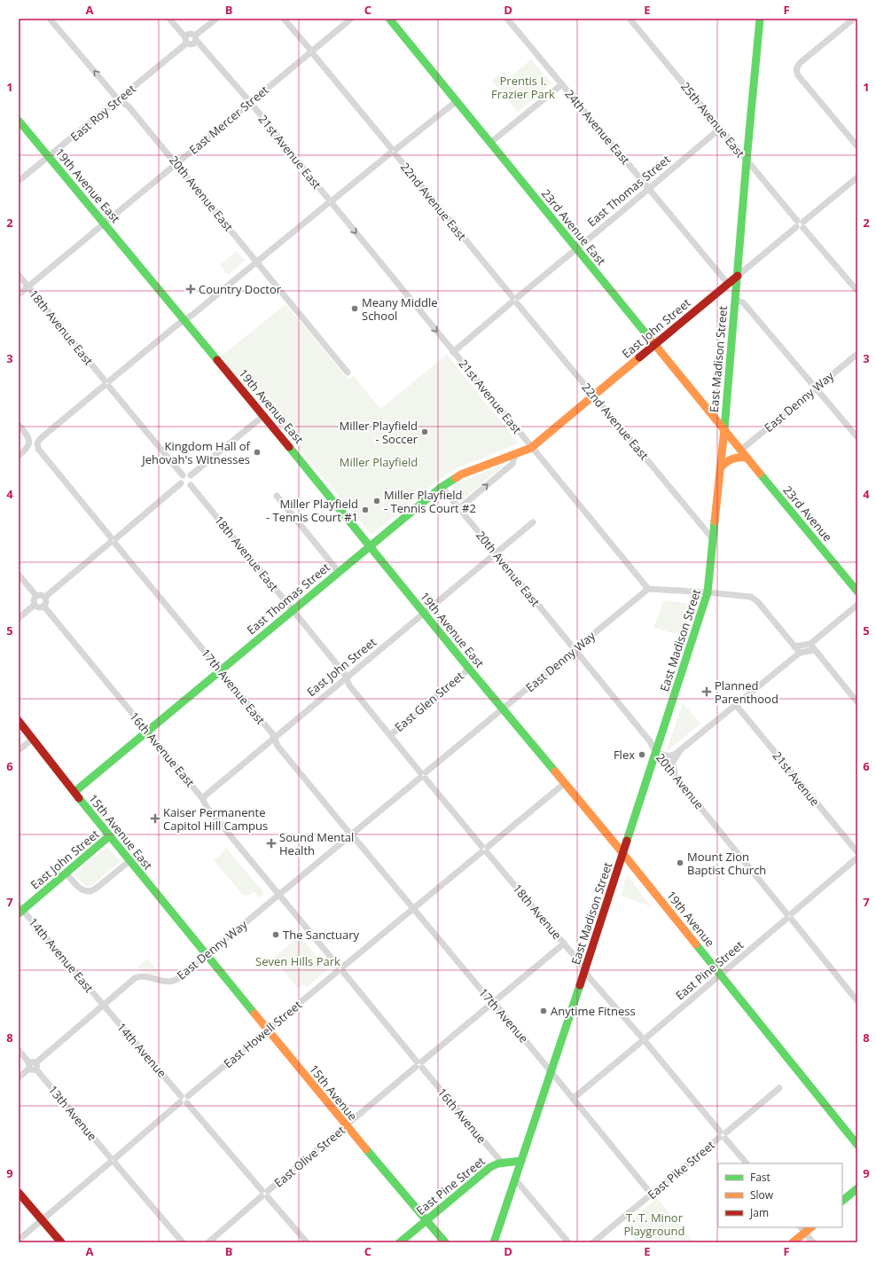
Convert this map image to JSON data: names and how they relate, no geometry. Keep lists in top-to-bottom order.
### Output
{
  "streets": {
    "street": [
      "East Roy Street",
      "East Mercer Street",
      "25th Avenue East",
      "24th Avenue East",
      "21st Avenue East",
      "19th Avenue East",
      "East Thomas Street",
      "20th Avenue East",
      "22nd Avenue East",
      "23rd Avenue East",
      "18th Avenue East",
      "East John Street",
      "East Madison Street",
      "East Denny Way",
      "23rd Avenue",
      "17th Avenue East",
      "East Glen Street",
      "16th Avenue East",
      "21st Avenue",
      "20th Avenue",
      "15th Avenue East",
      "18th Avenue",
      "19th Avenue",
      "14th Avenue East",
      "East Pine Street",
      "17th Avenue",
      "East Howell Street",
      "14th Avenue",
      "15th Avenue",
      "13th Avenue",
      "16th Avenue",
      "East Olive Street",
      "East Pike Street"
    ]
  },
  "crossings": [
    ["East Roy Street", "19th Avenue East"],
    ["East Roy Street", "20th Avenue East"],
    ["East Mercer Street", "21st Avenue East"],
    ["East Mercer Street", "19th Avenue East"],
    ["East Mercer Street", "20th Avenue East"],
    ["East Mercer Street", "22nd Avenue East"],
    ["East Mercer Street", "18th Avenue East"],
    ["25th Avenue East", "East Thomas Street"],
    ["25th Avenue East", "East John Street"],
    ["25th Avenue East", "East Madison Street"],
    ["24th Avenue East", "East Thomas Street"],
    ["24th Avenue East", "East John Street"],
    ["21st Avenue East", "East Thomas Street"],
    ["21st Avenue East", "East John Street"],
    ["21st Avenue East", "East Denny Way"],
    ["19th Avenue East", "East Thomas Street"],
    ["19th Avenue East", "East John Street"],
    ["19th Avenue East", "East Denny Way"],
    ["19th Avenue East", "East Glen Street"],
    ["19th Avenue East", "19th Avenue"],
    ["East Thomas Street", "20th Avenue East"],
    ["East Thomas Street", "22nd Avenue East"],
    ["East Thomas Street", "23rd Avenue East"],
    ["East Thomas Street", "18th Avenue East"],
    ["East Thomas Street", "East John Street"],
    ["East Thomas Street", "17th Avenue East"],
    ["East Thomas Street", "16th Avenue East"],
    ["East Thomas Street", "15th Avenue East"],
    ["20th Avenue East", "East John Street"],
    ["20th Avenue East", "East Denny Way"],
    ["20th Avenue East", "20th Avenue"],
    ["22nd Avenue East", "East John Street"],
    ["22nd Avenue East", "East Madison Street"],
    ["23rd Avenue East", "East John Street"],
    ["23rd Avenue East", "East Madison Street"],
    ["23rd Avenue East", "East Denny Way"],
    ["23rd Avenue East", "23rd Avenue"],
    ["18th Avenue East", "East John Street"],
    ["18th Avenue East", "East Denny Way"],
    ["18th Avenue East", "17th Avenue East"],
    ["18th Avenue East", "East Glen Street"],
    ["18th Avenue East", "18th Avenue"],
    ["East John Street", "East Madison Street"],
    ["East John Street", "17th Avenue East"],
    ["East John Street", "16th Avenue East"],
    ["East John Street", "15th Avenue East"],
    ["East John Street", "14th Avenue East"],
    ["East Madison Street", "20th Avenue"],
    ["East Madison Street", "18th Avenue"],
    ["East Madison Street", "19th Avenue"],
    ["East Madison Street", "East Pine Street"],
    ["East Madison Street", "17th Avenue"],
    ["East Denny Way", "23rd Avenue"],
    ["East Denny Way", "17th Avenue East"],
    ["East Denny Way", "16th Avenue East"],
    ["East Denny Way", "20th Avenue"],
    ["East Denny Way", "15th Avenue East"],
    ["East Denny Way", "18th Avenue"],
    ["East Denny Way", "19th Avenue"],
    ["East Denny Way", "14th Avenue East"],
    ["East Denny Way", "17th Avenue"],
    ["East Denny Way", "14th Avenue"],
    ["East Denny Way", "15th Avenue"],
    ["East Denny Way", "13th Avenue"],
    ["East Denny Way", "16th Avenue"],
    ["17th Avenue East", "17th Avenue"],
    ["16th Avenue East", "16th Avenue"],
    ["21st Avenue", "East Pine Street"],
    ["20th Avenue", "East Pine Street"],
    ["15th Avenue East", "15th Avenue"],
    ["18th Avenue", "East Pine Street"],
    ["18th Avenue", "East Howell Street"],
    ["18th Avenue", "East Olive Street"],
    ["18th Avenue", "East Pike Street"],
    ["19th Avenue", "East Pine Street"],
    ["19th Avenue", "East Howell Street"],
    ["14th Avenue East", "14th Avenue"],
    ["East Pine Street", "17th Avenue"],
    ["East Pine Street", "15th Avenue"],
    ["East Pine Street", "16th Avenue"],
    ["17th Avenue", "East Howell Street"],
    ["17th Avenue", "East Olive Street"],
    ["17th Avenue", "East Pike Street"],
    ["East Howell Street", "14th Avenue"],
    ["East Howell Street", "15th Avenue"],
    ["East Howell Street", "13th Avenue"],
    ["East Howell Street", "16th Avenue"],
    ["15th Avenue", "East Olive Street"],
    ["16th Avenue", "East Olive Street"]
  ],
  "parks": [
    "Prentis I. Frazier Park",
    "Miller Playfield",
    "Seven Hills Park",
    "T. T. Minor Playground"
  ],
  "places": {
    "health": [
      "Country Doctor",
      "Planned Parenthood",
      "Kaiser Permanente Capitol Hill Campus",
      "Sound Mental Health"
    ],
    "other": [
      "Meany Middle School",
      "Miller Playfield - Soccer",
      "Kingdom Hall of Jehovah's Witnesses",
      "Miller Playfield - Tennis Court #2",
      "Miller Playfield - Tennis Court #1",
      "Flex",
      "Mount Zion Baptist Church",
      "The Sanctuary",
      "Anytime Fitness"
    ]
  },
  "legend": ["Fast", "Slow", "Jam"],
  "grid": {
    "columns": [
      "A",
      "B",
      "C",
      "D",
      "E",
      "F"
    ],
    "rows": [
      "1",
      "2",
      "3",
      "4",
      "5",
      "6",
      "7",
      "8",
      "9"
    ]
  }
}
